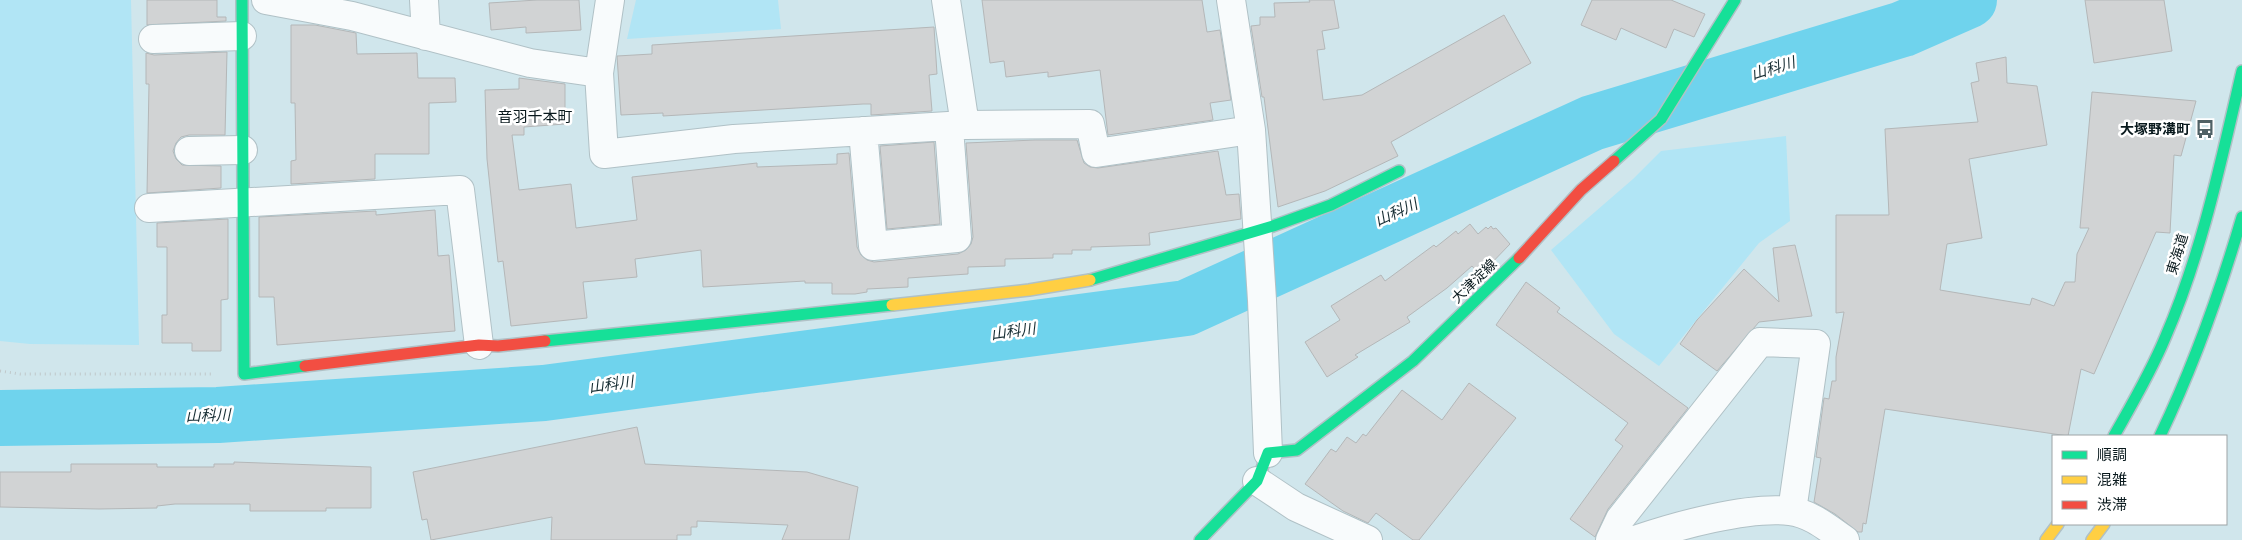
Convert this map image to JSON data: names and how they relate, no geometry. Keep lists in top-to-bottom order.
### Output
{
  "streets": {
    "main road": ["東海道", "大津淀線"]
  },
  "districts": ["音羽千本町"],
  "water": ["山科川"],
  "places": {
    "bus stop": ["大塚野溝町"]
  },
  "legend": ["順調", "混雑", "渋滞"]
}
